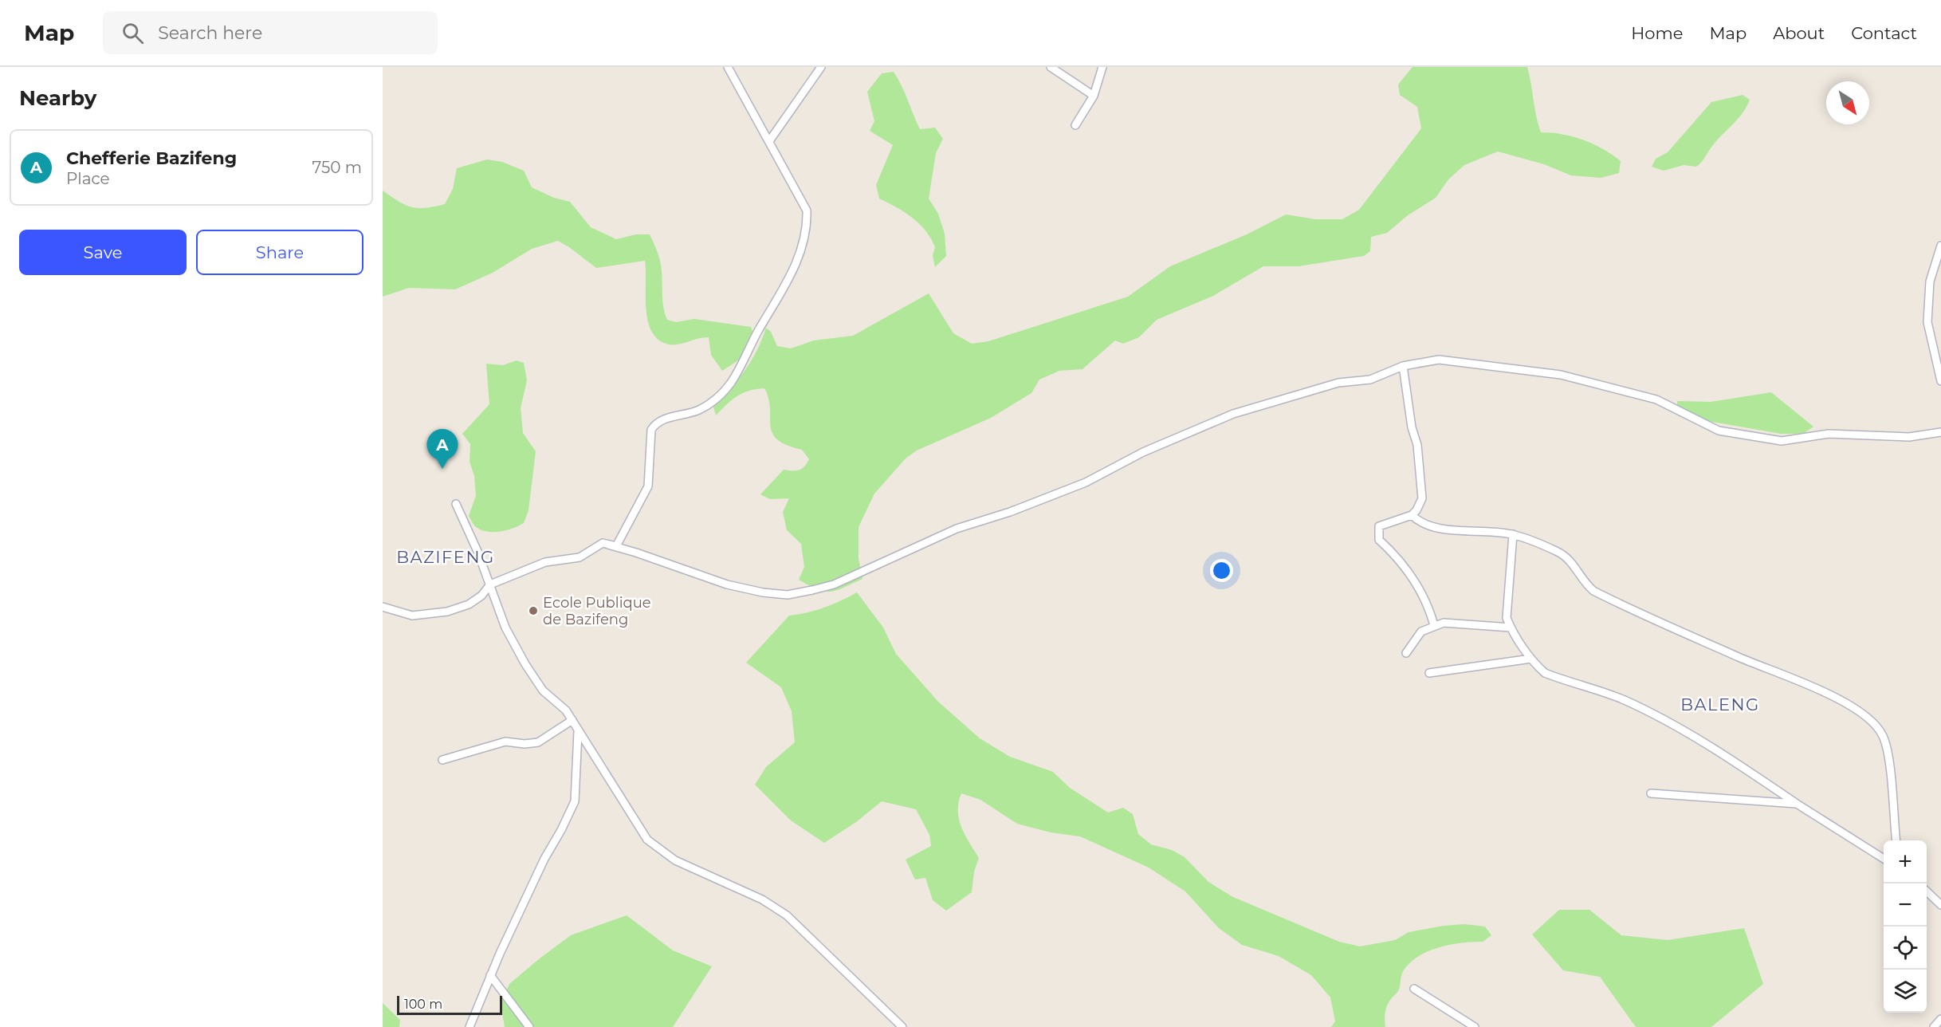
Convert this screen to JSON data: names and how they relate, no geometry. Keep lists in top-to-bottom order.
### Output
{
  "districts": ["BAZIFENG", "BALENG"],
  "places": ["Ecole Publique de Bazifeng"],
  "scale_bar": "100 m",
  "north": "bottom right",
  "page": {
    "header": "Map",
    "search": "Search here",
    "nav": [
      "Home",
      "Map",
      "About",
      "Contact"
    ],
    "heading": "Nearby",
    "list": [
      {
        "mark": "A",
        "name": "Chefferie Bazifeng",
        "note": "Place",
        "value": "750 m"
      }
    ],
    "buttons": ["Save", "Share"],
    "pins": "A",
    "map_buttons": ["+", "−"],
    "scale": "100 m"
  }
}
